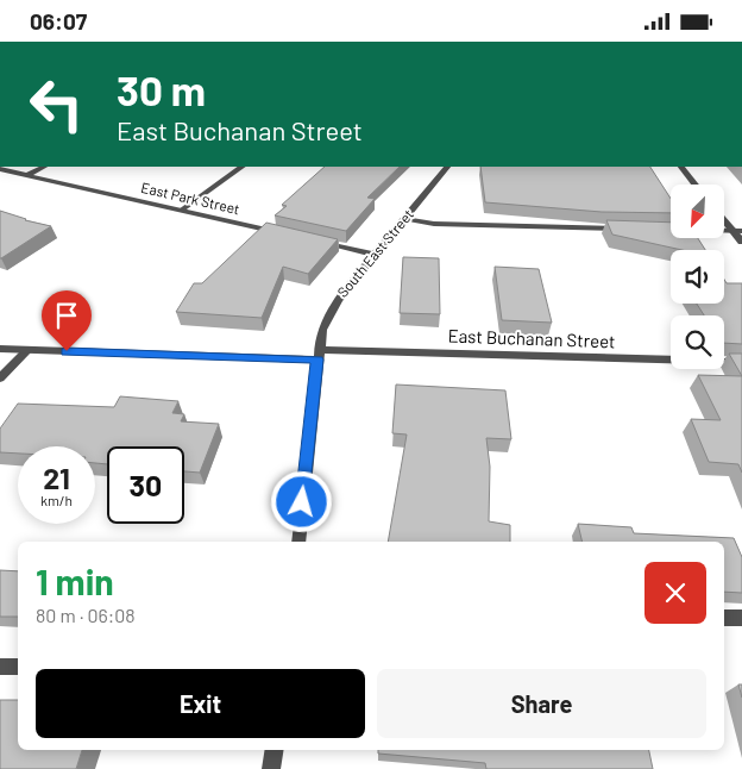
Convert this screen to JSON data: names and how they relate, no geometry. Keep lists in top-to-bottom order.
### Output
{
  "streets": {
    "street": ["East Park Street", "South East Street", "East Buchanan Street"]
  },
  "crossings": [
    ["South East Street", "East Buchanan Street"]
  ],
  "north": "bottom left",
  "page": {
    "status": "06:07",
    "turn": ["30 m", "East Buchanan Street"],
    "speed": "21 km/h",
    "limit": "30",
    "heading": ["1 min", "80 m · 06:08"],
    "buttons": ["Exit", "Share"]
  }
}
